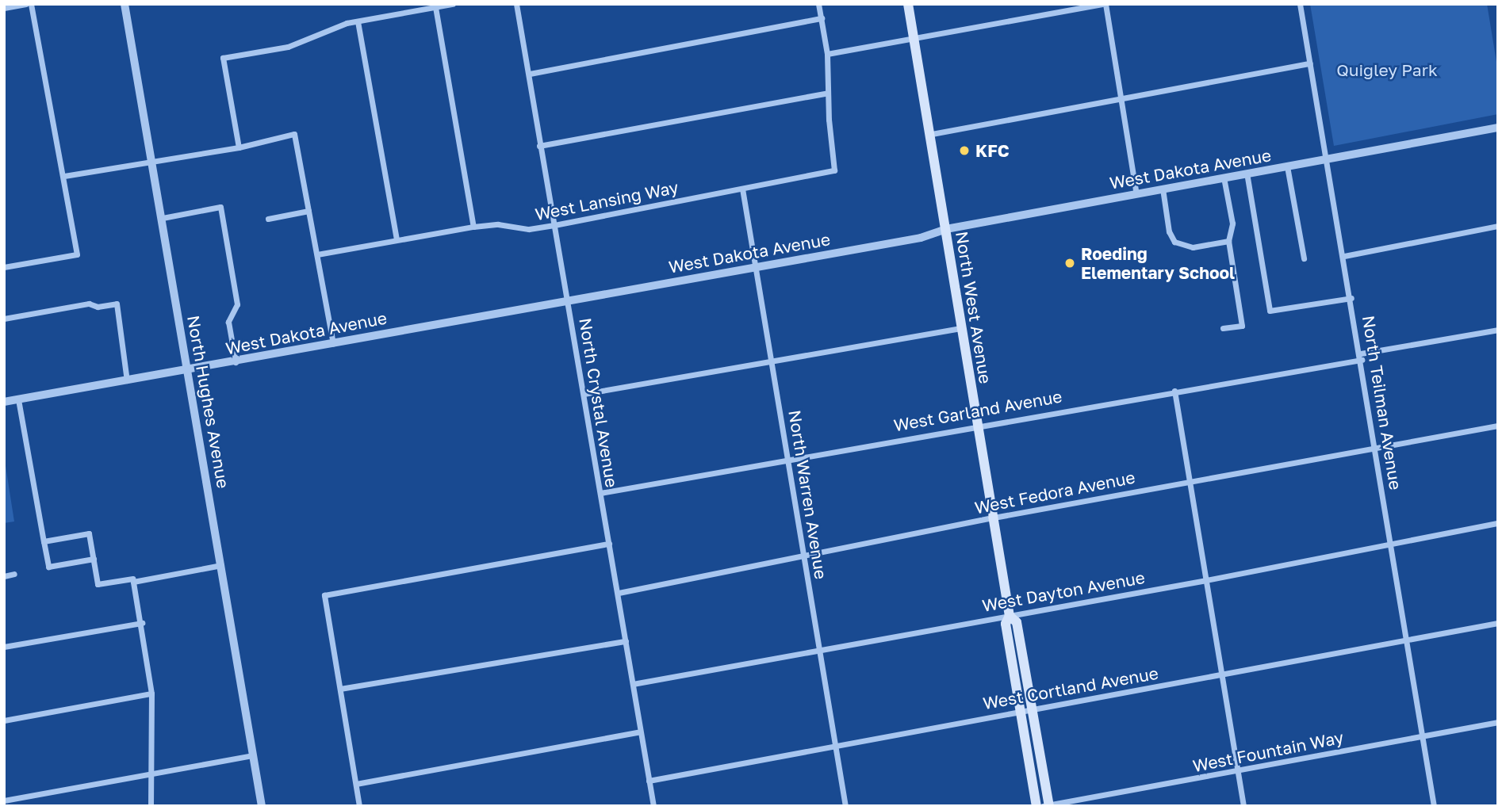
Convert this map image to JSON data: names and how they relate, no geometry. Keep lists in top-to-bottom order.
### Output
{
  "streets": {
    "main road": ["North West Avenue"],
    "street": [
      "West Dakota Avenue",
      "West Lansing Way",
      "North Hughes Avenue",
      "North Crystal Avenue",
      "North Teilman Avenue",
      "West Garland Avenue",
      "West Fedora Avenue",
      "North Warren Avenue",
      "West Dayton Avenue",
      "West Cortland Avenue",
      "West Fountain Way"
    ]
  },
  "crossings": [
    ["West Dakota Avenue", "North West Avenue"],
    ["West Dakota Avenue", "North Hughes Avenue"],
    ["West Dakota Avenue", "North Crystal Avenue"],
    ["West Dakota Avenue", "North Teilman Avenue"],
    ["West Dakota Avenue", "North Warren Avenue"],
    ["West Lansing Way", "North Crystal Avenue"],
    ["West Lansing Way", "North Warren Avenue"],
    ["North West Avenue", "West Garland Avenue"],
    ["North West Avenue", "West Fedora Avenue"],
    ["North West Avenue", "West Dayton Avenue"],
    ["North West Avenue", "West Cortland Avenue"],
    ["North West Avenue", "West Fountain Way"],
    ["North Crystal Avenue", "West Garland Avenue"],
    ["North Crystal Avenue", "West Fedora Avenue"],
    ["North Crystal Avenue", "West Dayton Avenue"],
    ["North Crystal Avenue", "West Cortland Avenue"],
    ["North Teilman Avenue", "West Garland Avenue"],
    ["North Teilman Avenue", "West Fedora Avenue"],
    ["North Teilman Avenue", "West Dayton Avenue"],
    ["North Teilman Avenue", "West Cortland Avenue"],
    ["North Teilman Avenue", "West Fountain Way"],
    ["West Garland Avenue", "North Warren Avenue"],
    ["West Fedora Avenue", "North Warren Avenue"],
    ["North Warren Avenue", "West Dayton Avenue"],
    ["North Warren Avenue", "West Cortland Avenue"]
  ],
  "parks": ["Quigley Park"],
  "places": ["KFC", "Roeding Elementary School"]
}
